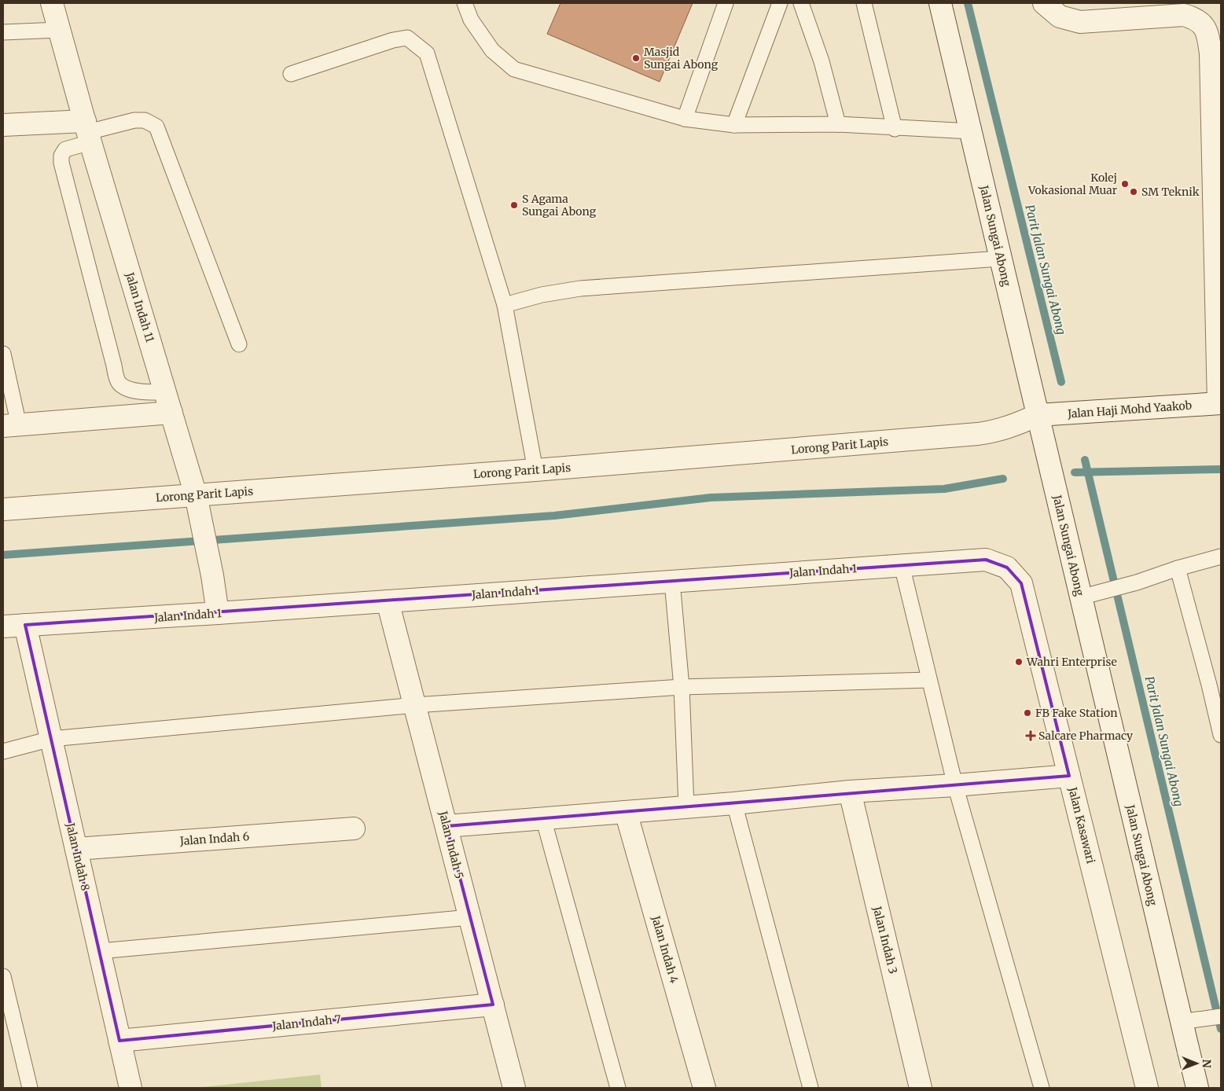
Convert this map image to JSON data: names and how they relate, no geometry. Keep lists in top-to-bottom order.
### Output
{
  "streets": {
    "street": [
      "Jalan Sungai Abong",
      "Jalan Indah 11",
      "Jalan Haji Mohd Yaakob",
      "Lorong Parit Lapis",
      "Jalan Indah 1",
      "Jalan Kasawari",
      "Jalan Indah 6",
      "Jalan Indah 5",
      "Jalan Indah 8",
      "Jalan Indah 3",
      "Jalan Indah 4",
      "Jalan Indah 7"
    ]
  },
  "crossings": [
    ["Jalan Sungai Abong", "Jalan Haji Mohd Yaakob"],
    ["Jalan Sungai Abong", "Lorong Parit Lapis"],
    ["Jalan Indah 11", "Lorong Parit Lapis"],
    ["Jalan Indah 11", "Jalan Indah 1"],
    ["Jalan Haji Mohd Yaakob", "Lorong Parit Lapis"],
    ["Jalan Indah 1", "Jalan Kasawari"],
    ["Jalan Indah 1", "Jalan Indah 5"],
    ["Jalan Indah 1", "Jalan Indah 8"],
    ["Jalan Indah 6", "Jalan Indah 8"],
    ["Jalan Indah 5", "Jalan Indah 7"],
    ["Jalan Indah 8", "Jalan Indah 7"]
  ],
  "water": ["Parit Jalan Sungai Abong"],
  "places": {
    "other": [
      "Masjid Sungai Abong",
      "Kolej Vokasional Muar",
      "SM Teknik",
      "S Agama Sungai Abong",
      "Wahri Enterprise",
      "FB Fake Station"
    ],
    "health": ["Salcare Pharmacy"]
  },
  "north": "right"
}
